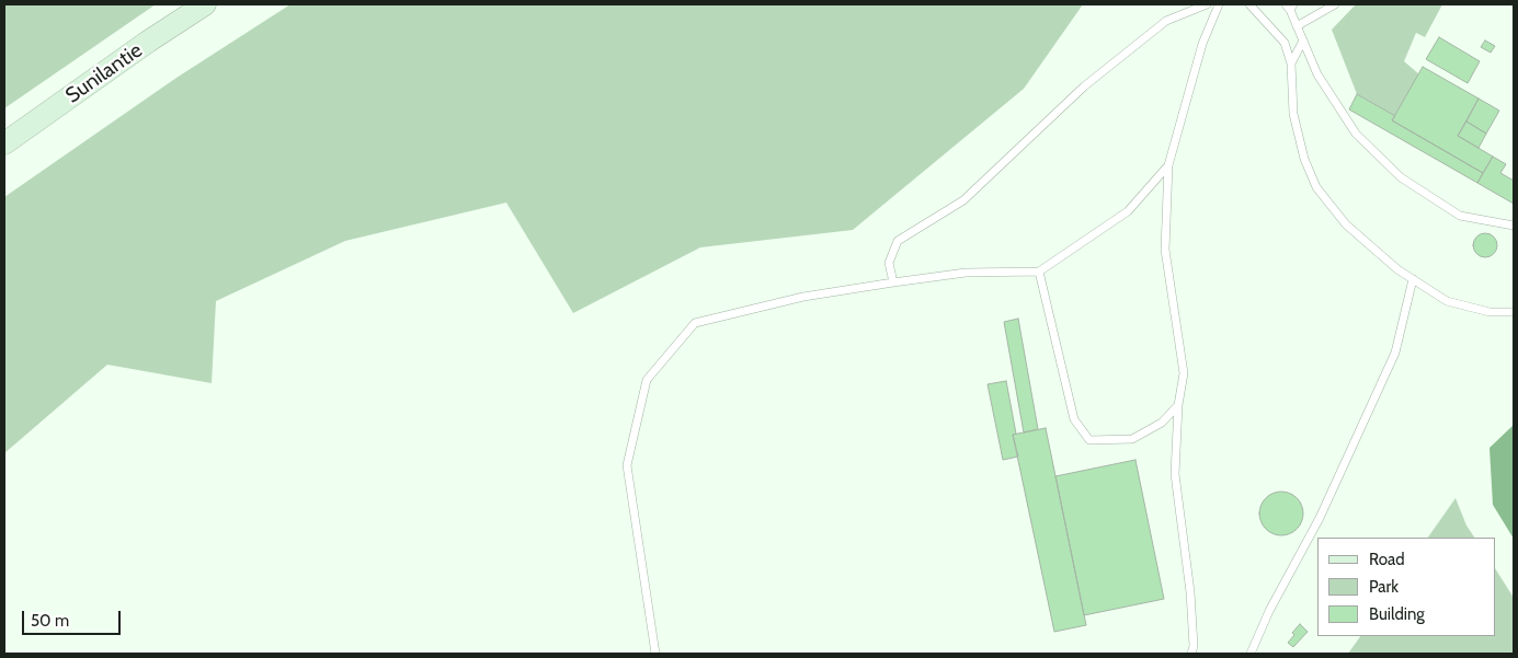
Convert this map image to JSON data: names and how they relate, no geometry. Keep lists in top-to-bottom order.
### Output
{
  "streets": {
    "street": ["Sunilantie"]
  },
  "legend": ["Road", "Park", "Building"],
  "scale_bar": "50 m"
}
